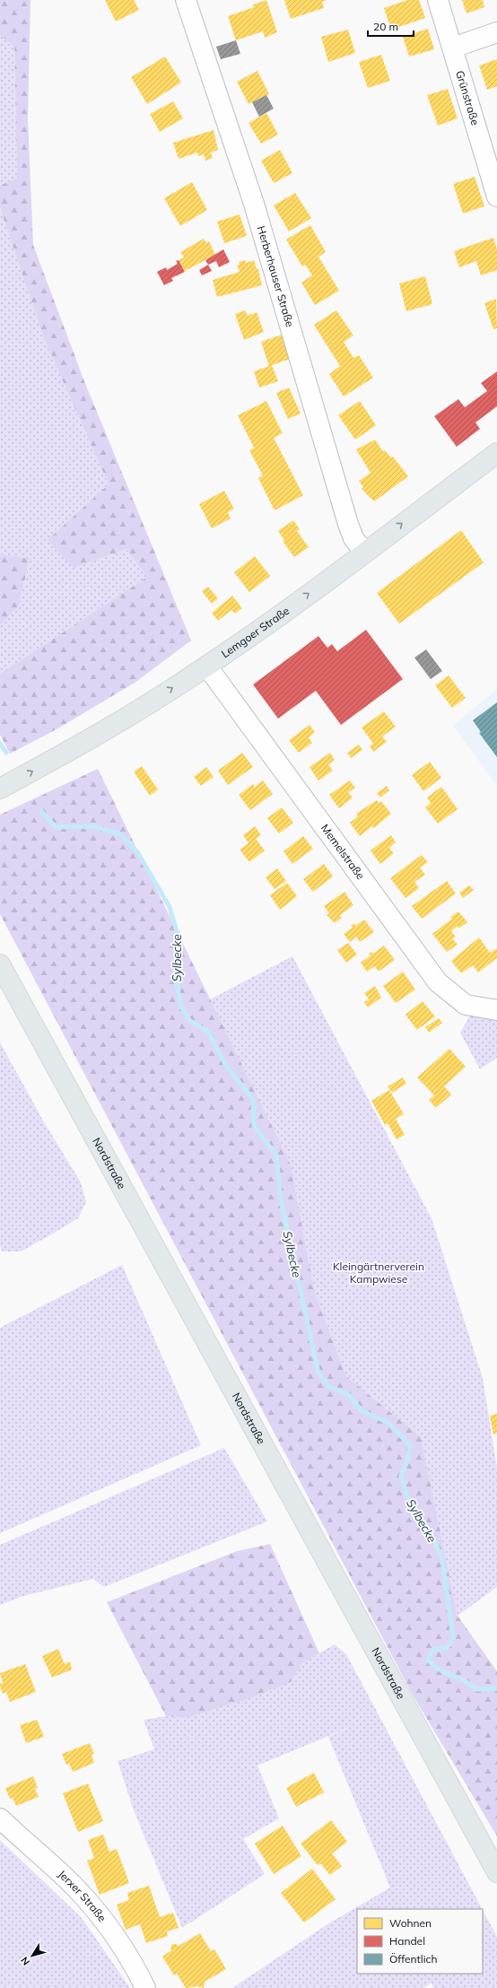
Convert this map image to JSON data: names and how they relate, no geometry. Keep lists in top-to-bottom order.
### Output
{
  "streets": {
    "main road": ["Lemgoer Straße", "Nordstraße"],
    "street": [
      "Grünstraße",
      "Herberhauser Straße",
      "Memelstraße",
      "Jerxer Straße"
    ]
  },
  "crossings": [
    ["Herberhauser Straße", "Lemgoer Straße"],
    ["Lemgoer Straße", "Memelstraße"]
  ],
  "one_way": ["Lemgoer Straße"],
  "water": ["Sylbecke"],
  "parks": ["Kleingärtnerverein Kampwiese"],
  "legend": ["Wohnen", "Handel", "Öffentlich"],
  "scale_bar": "20 m",
  "north": "bottom left"
}
